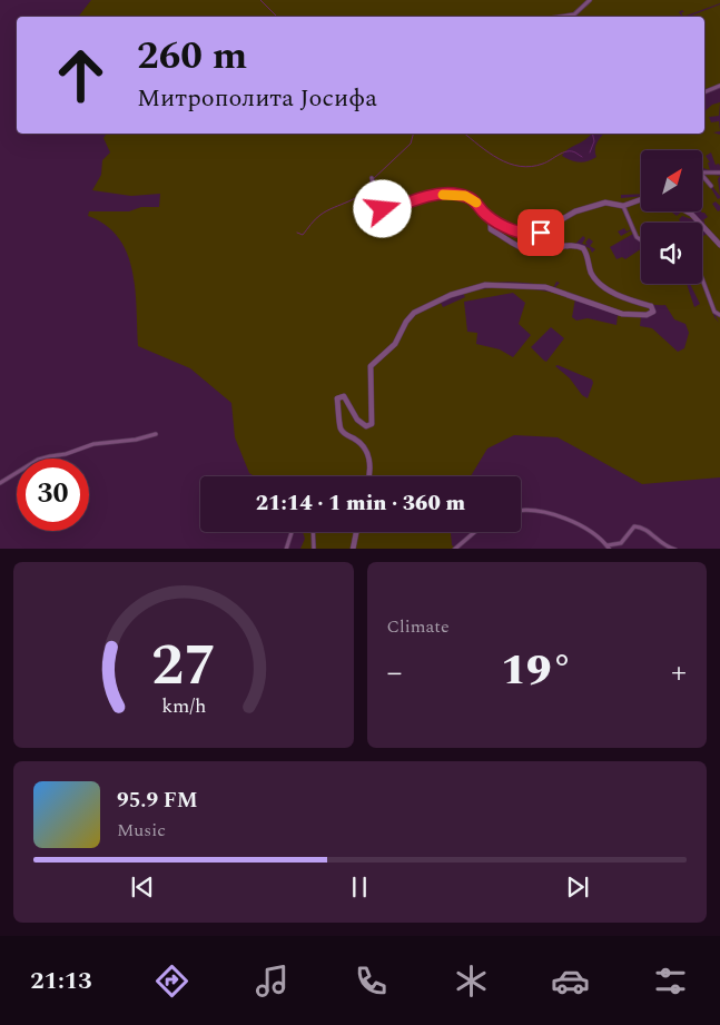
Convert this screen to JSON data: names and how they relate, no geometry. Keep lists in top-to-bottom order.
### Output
{
  "north": "top right",
  "page": {
    "turn": ["260 m", "Митрополита Јосифа"],
    "limit": "30",
    "trip": "21:14 · 1 min · 360 m",
    "tile": "Climate",
    "heat": ["−", "19°", "+"],
    "song": ["95.9 FM", "Music"],
    "tabs": "21:13",
    "gauge": ["27", "km/h"]
  }
}
